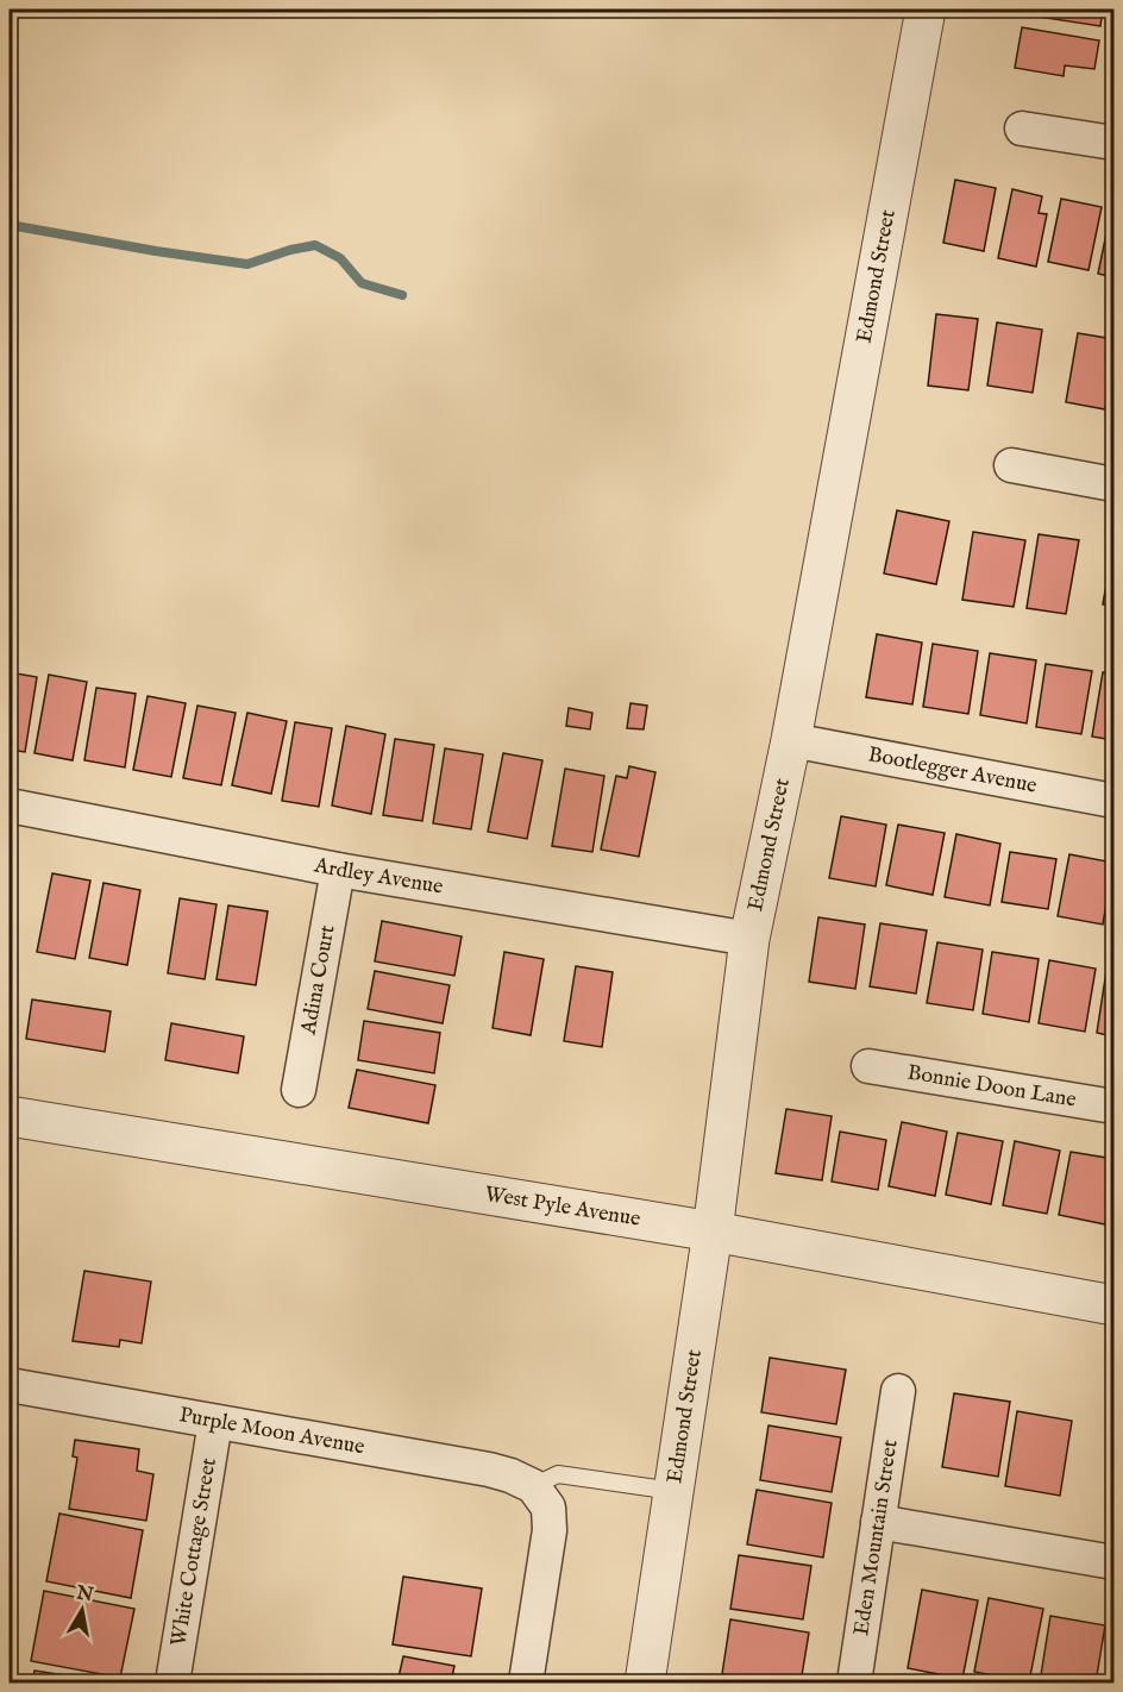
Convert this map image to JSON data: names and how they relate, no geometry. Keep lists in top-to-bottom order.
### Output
{
  "streets": {
    "street": [
      "Edmond Street",
      "Bootlegger Avenue",
      "Ardley Avenue",
      "Adina Court",
      "Bonnie Doon Lane",
      "West Pyle Avenue",
      "Purple Moon Avenue",
      "Eden Mountain Street",
      "White Cottage Street"
    ]
  },
  "crossings": [
    ["Edmond Street", "Bootlegger Avenue"],
    ["Edmond Street", "Ardley Avenue"],
    ["Edmond Street", "West Pyle Avenue"],
    ["Ardley Avenue", "Adina Court"],
    ["Purple Moon Avenue", "White Cottage Street"]
  ],
  "north": "top"
}
